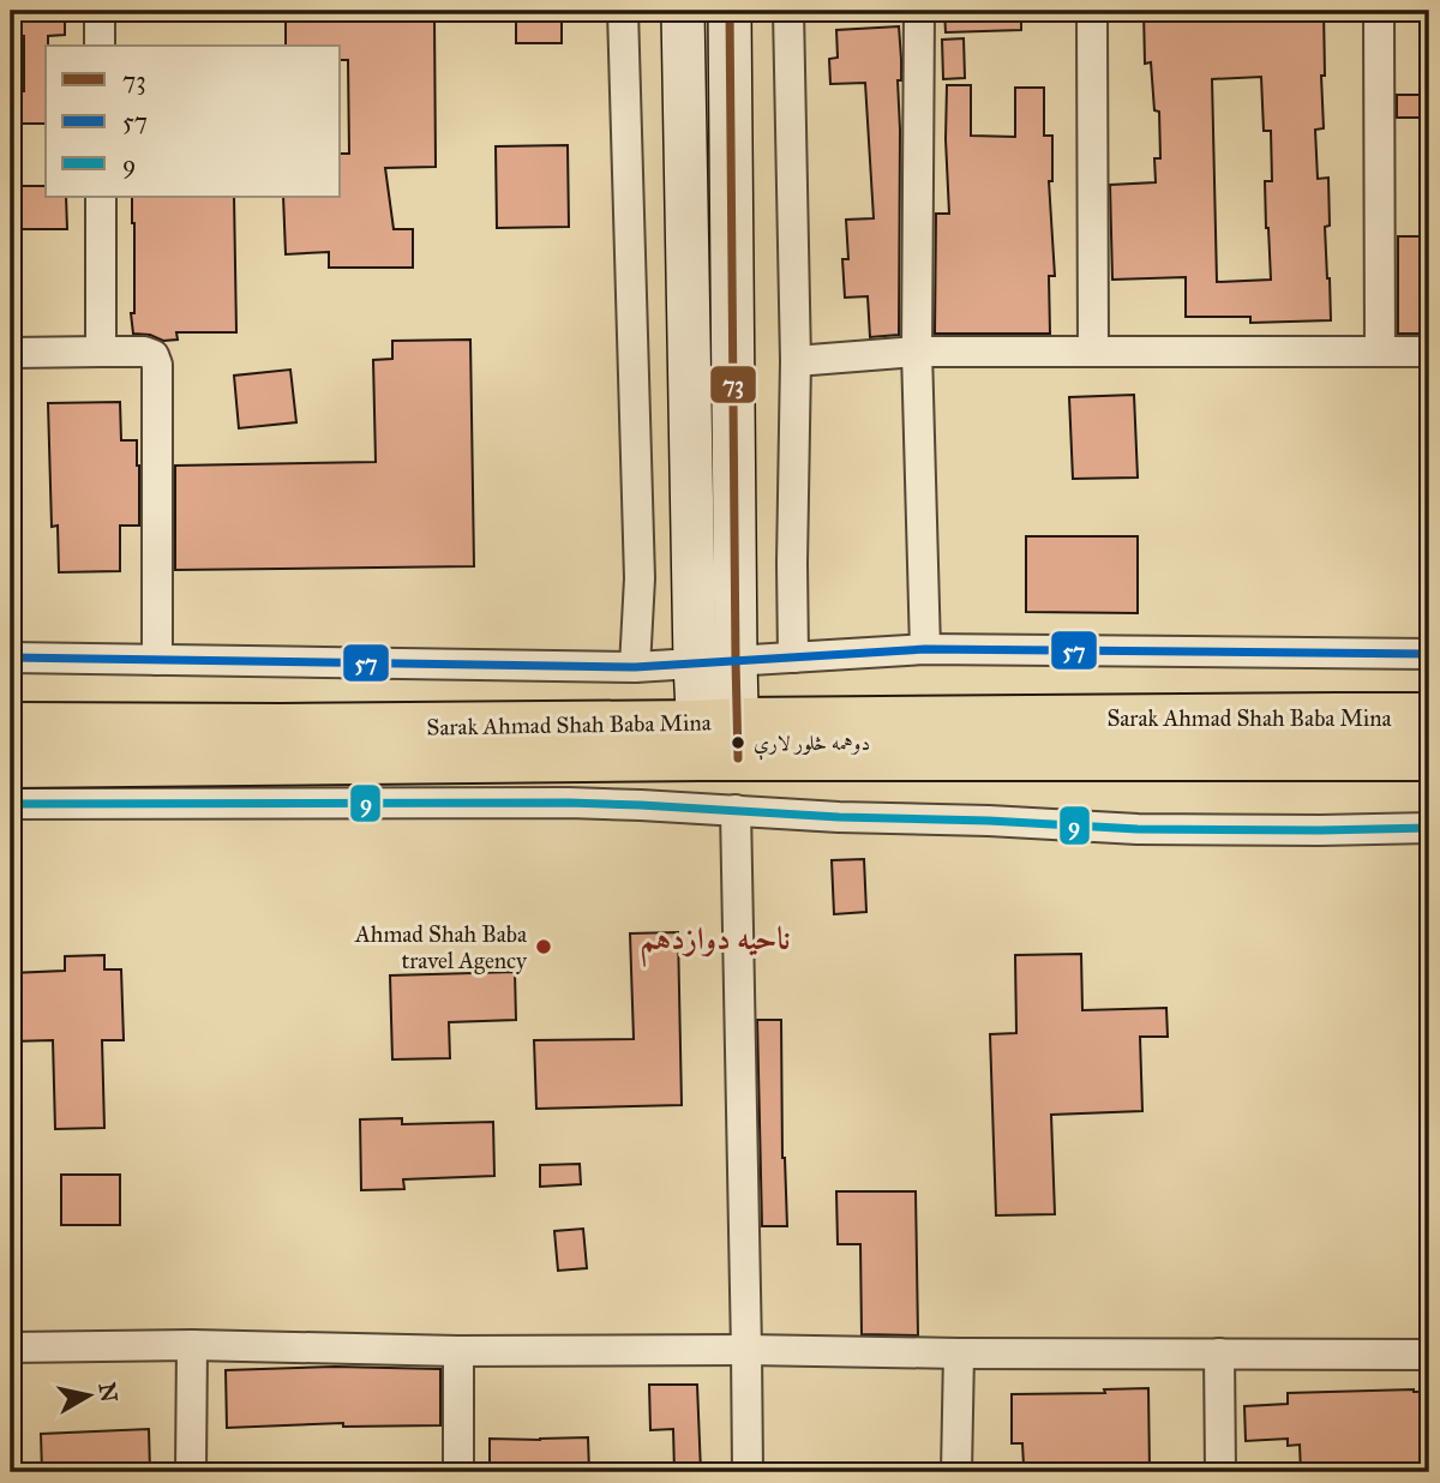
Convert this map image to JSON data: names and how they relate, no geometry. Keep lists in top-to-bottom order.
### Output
{
  "streets": {
    "highway": ["Sarak Ahmad Shah Baba Mina"]
  },
  "districts": ["ناحیه دوازدهم"],
  "places": ["دوهمه څلور لارې", "Ahmad Shah Baba travel Agency"],
  "lines": ["transit line 73", "transit line 57", "transit line 9"],
  "legend": ["73", "57", "9"],
  "north": "right"
}
